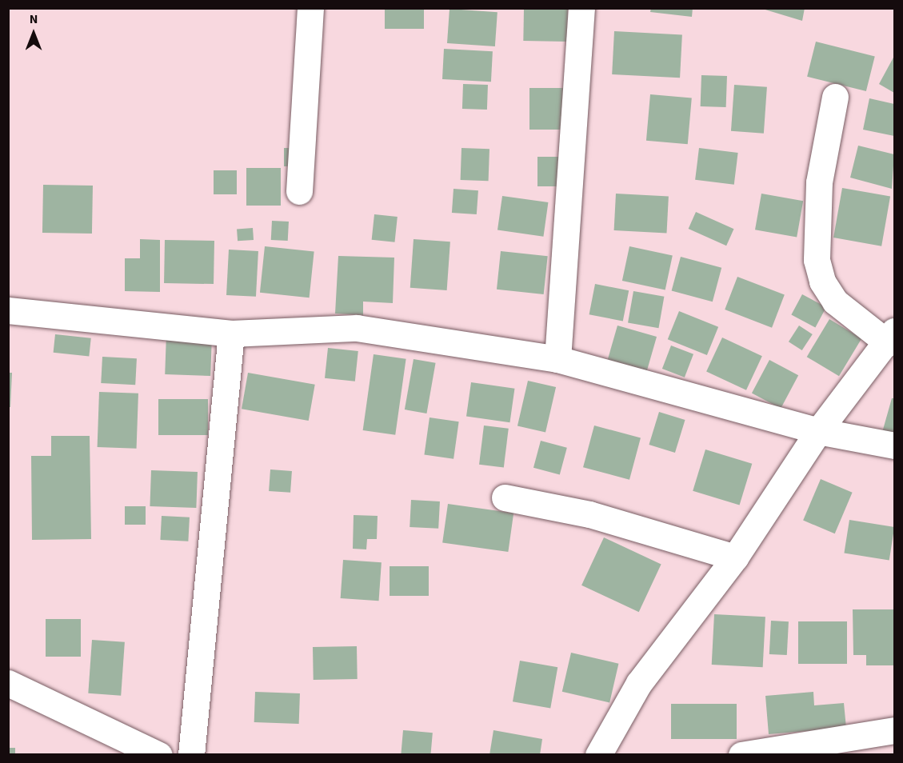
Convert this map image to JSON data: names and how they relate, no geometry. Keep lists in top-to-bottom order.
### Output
{
  "north": "top"
}
